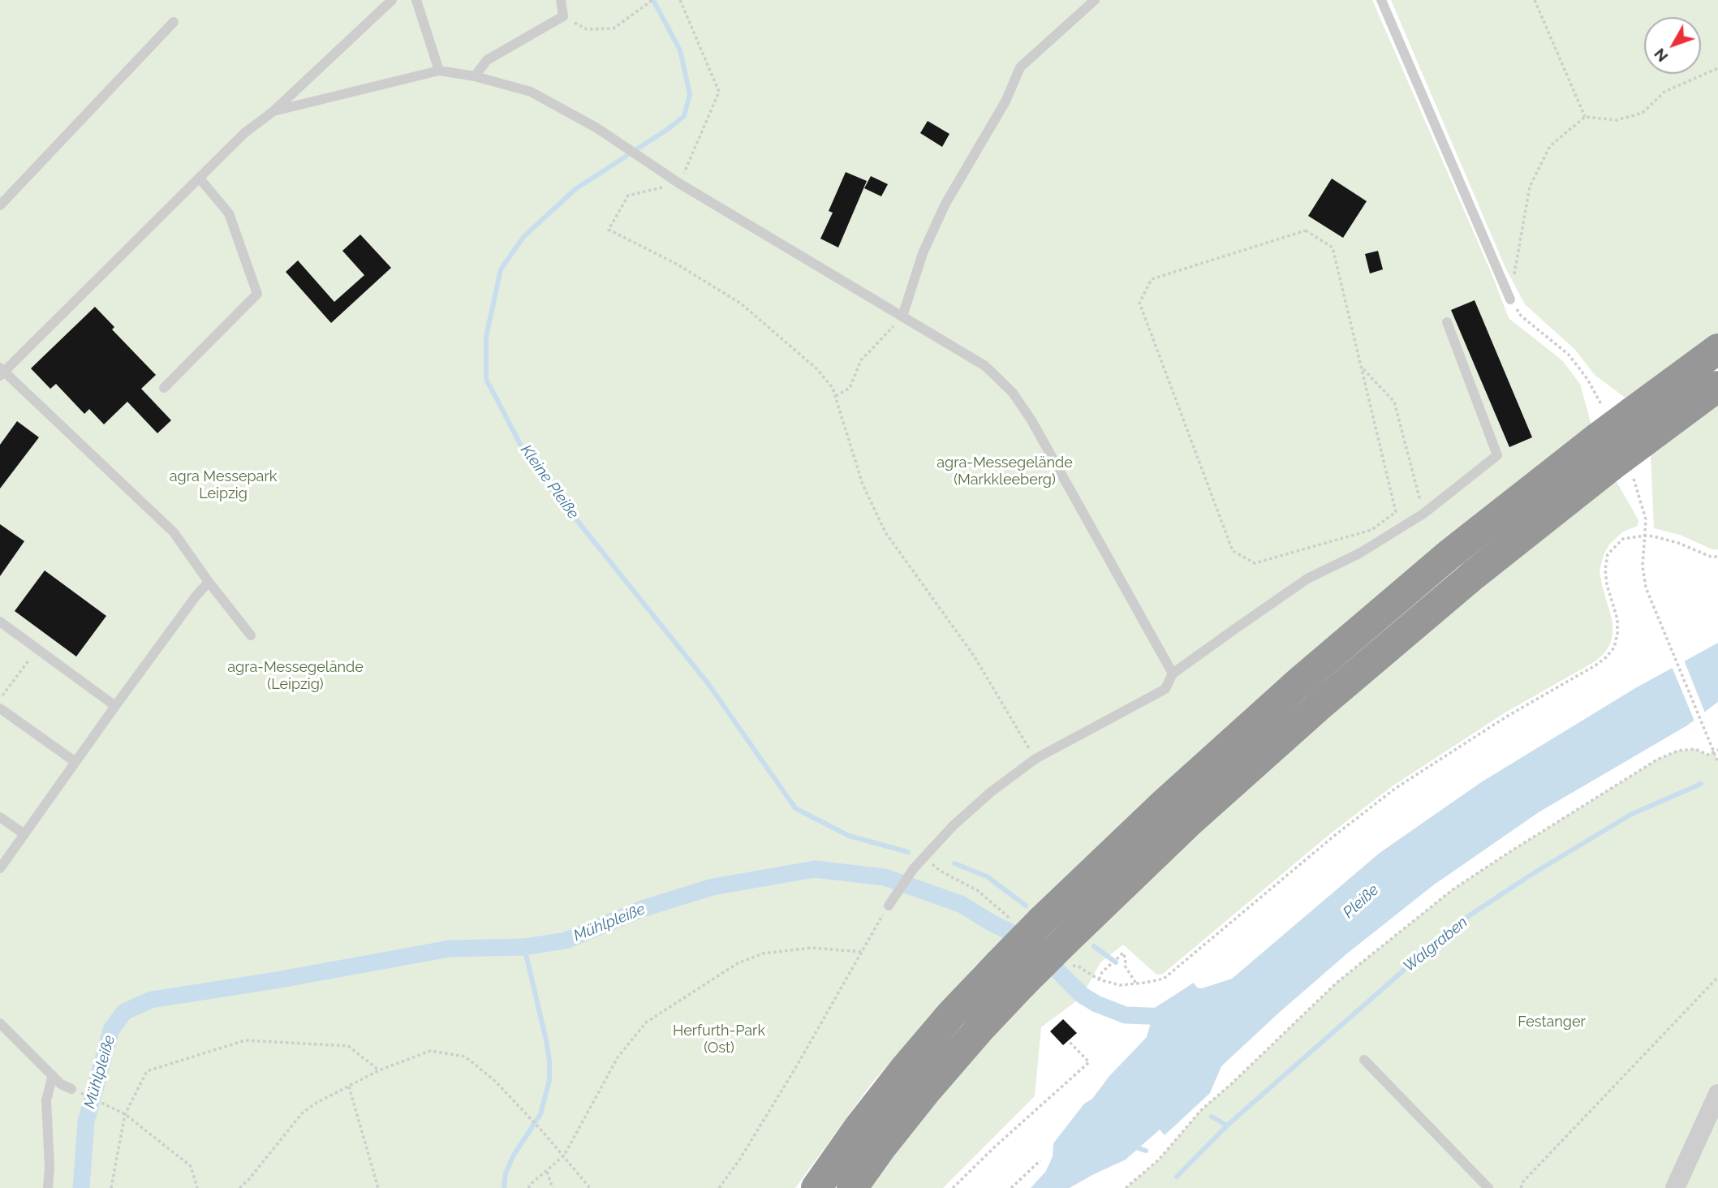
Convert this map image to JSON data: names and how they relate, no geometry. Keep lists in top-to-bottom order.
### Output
{
  "water": [
    "Kleine Pleiße",
    "Pleiße",
    "Mühlpleiße",
    "Walgraben"
  ],
  "parks": [
    "agra-Messegelände (Markkleeberg)",
    "agra Messepark Leipzig",
    "agra-Messegelände (Leipzig)",
    "Festanger",
    "Herfurth-Park (Ost)"
  ],
  "north": "bottom left"
}
